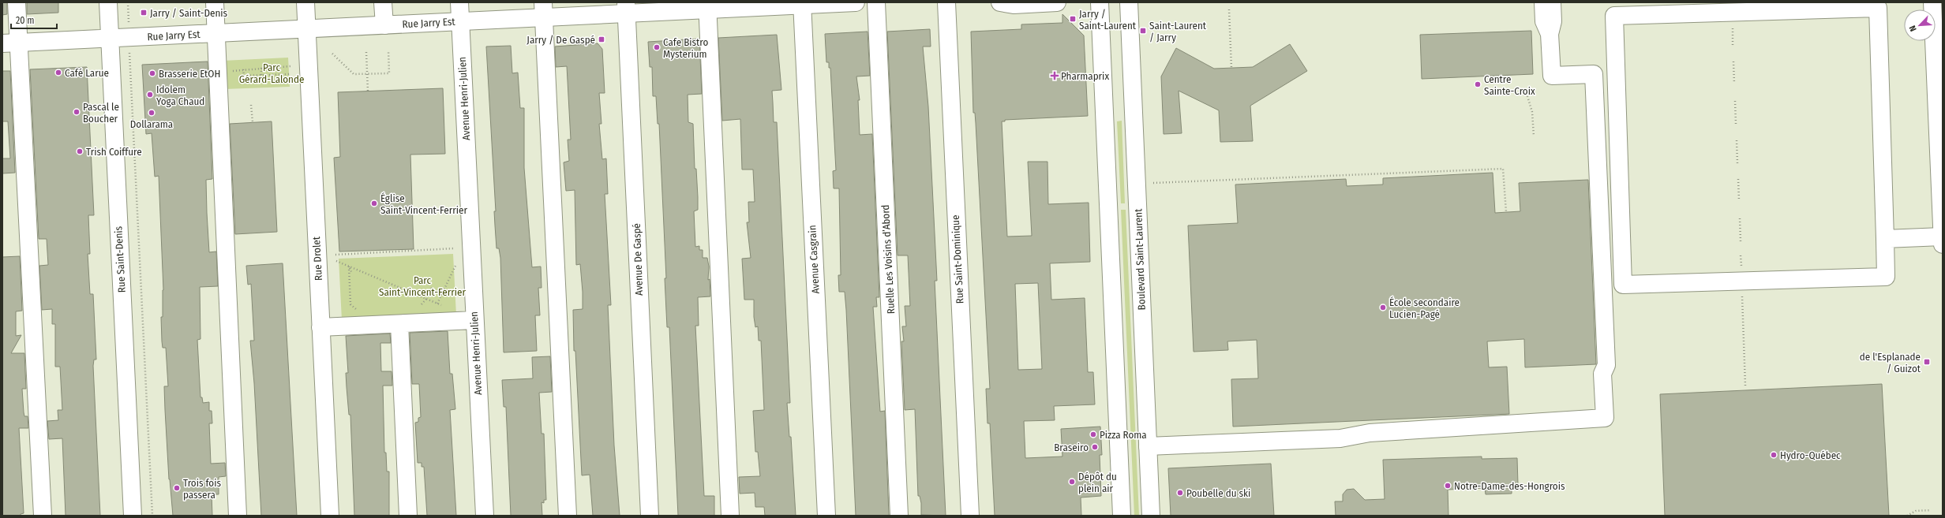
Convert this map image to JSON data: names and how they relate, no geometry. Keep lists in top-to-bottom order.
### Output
{
  "streets": {
    "street": [
      "Rue Jarry Est",
      "Avenue Henri-Julien",
      "Rue Drolet",
      "Rue Saint-Denis",
      "Avenue De Gaspé",
      "Avenue Casgrain",
      "Ruelle Les Voisins d’Abord",
      "Rue Saint-Dominique",
      "Boulevard Saint-Laurent"
    ]
  },
  "crossings": [
    ["Rue Jarry Est", "Avenue Henri-Julien"],
    ["Rue Jarry Est", "Rue Drolet"],
    ["Rue Jarry Est", "Rue Saint-Denis"],
    ["Rue Jarry Est", "Avenue De Gaspé"],
    ["Rue Jarry Est", "Avenue Casgrain"]
  ],
  "parks": ["Parc Gérard-Lalonde", "Parc Saint-Vincent-Ferrier"],
  "places": {
    "transit": [
      "Jarry / Saint-Denis",
      "Jarry / Saint-Laurent",
      "Saint-Laurent / Jarry",
      "Jarry / De Gaspé",
      "de l'Esplanade / Guizot"
    ],
    "other": [
      "Cafe Bistro Mysterium",
      "Café Larue",
      "Brasserie EtOH",
      "Centre Sainte-Croix",
      "Idolem Yoga Chaud",
      "Pascal le Boucher",
      "Dollarama",
      "Trish Coiffure",
      "Église Saint-Vincent-Ferrier",
      "École secondaire Lucien-Pagé",
      "Pizza Roma",
      "Braseiro",
      "Hydro-Québec",
      "Dépôt du plein air",
      "Notre-Dame-des-Hongrois",
      "Trois fois passera",
      "Poubelle du ski"
    ],
    "health": ["Pharmaprix"]
  },
  "scale_bar": "20 m",
  "north": "bottom left"
}
